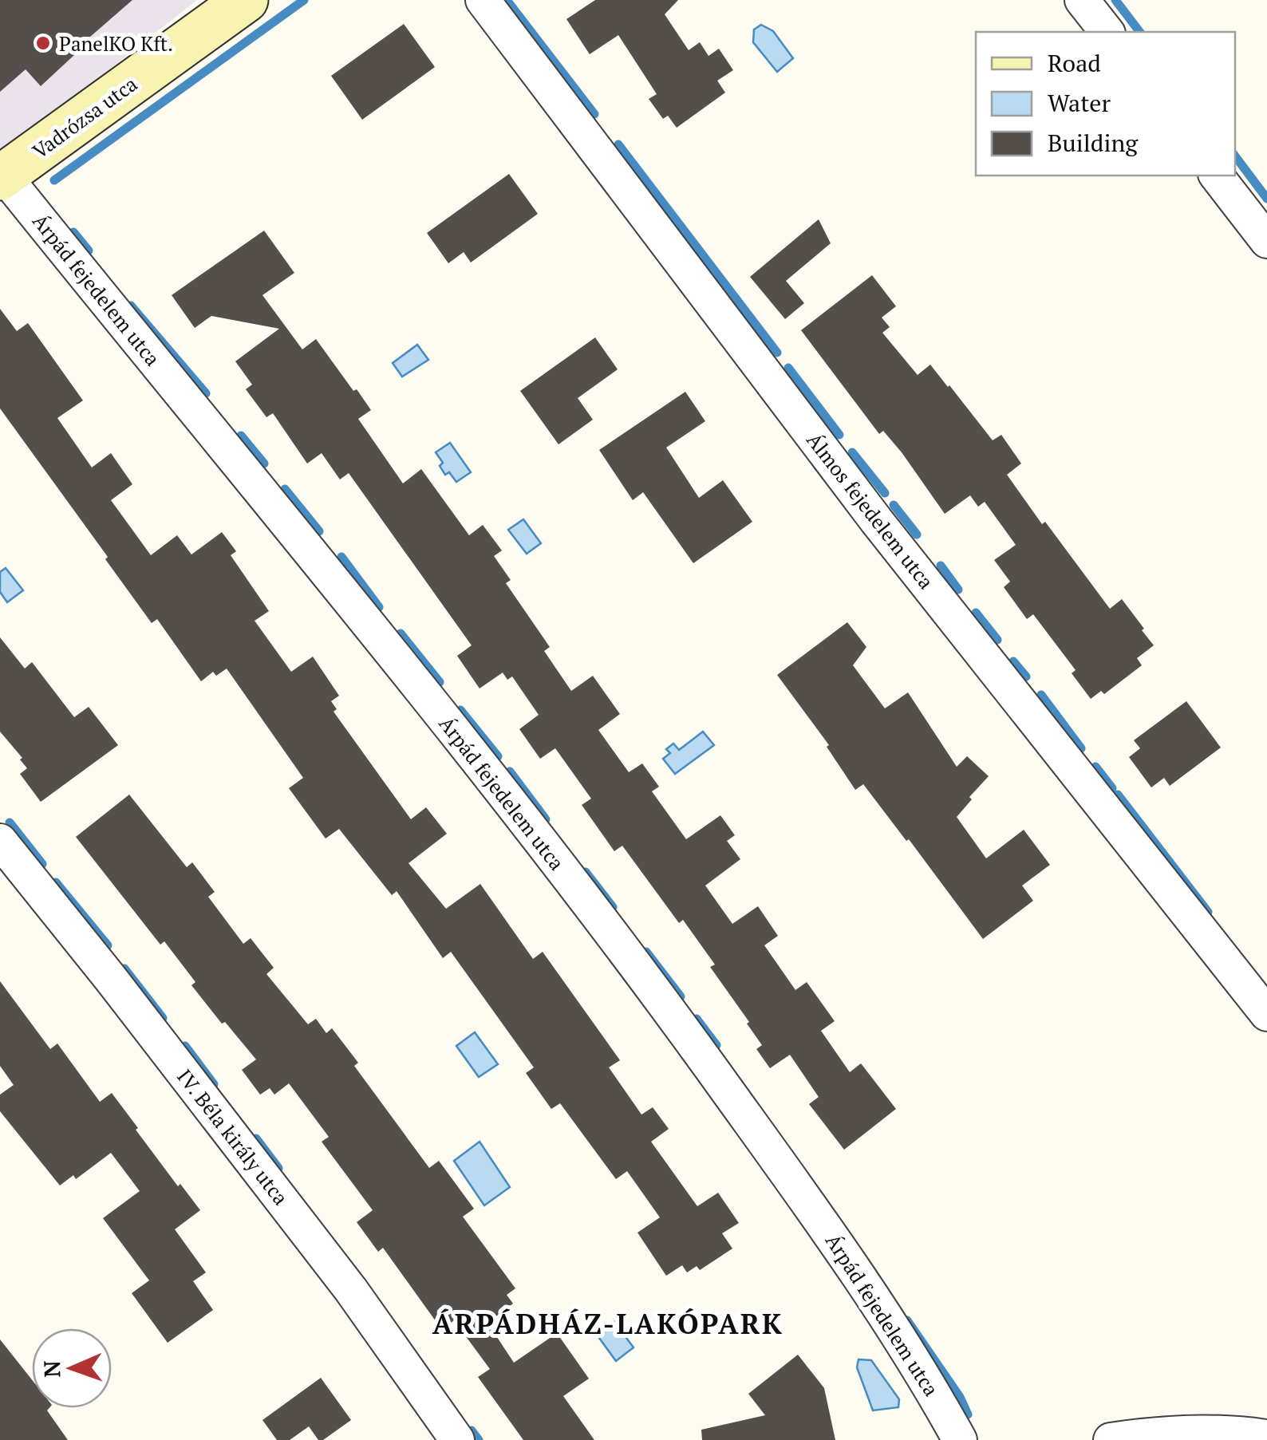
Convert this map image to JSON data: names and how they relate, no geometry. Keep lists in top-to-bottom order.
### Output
{
  "streets": {
    "street": [
      "Vadrózsa utca",
      "Árpád fejedelem utca",
      "Álmos fejedelem utca",
      "IV. Béla király utca"
    ]
  },
  "crossings": [
    ["Vadrózsa utca", "Árpád fejedelem utca"]
  ],
  "districts": ["ÁRPÁDHÁZ-LAKÓPARK"],
  "places": ["PanelKO Kft."],
  "legend": ["Road", "Water", "Building"],
  "north": "left"
}
